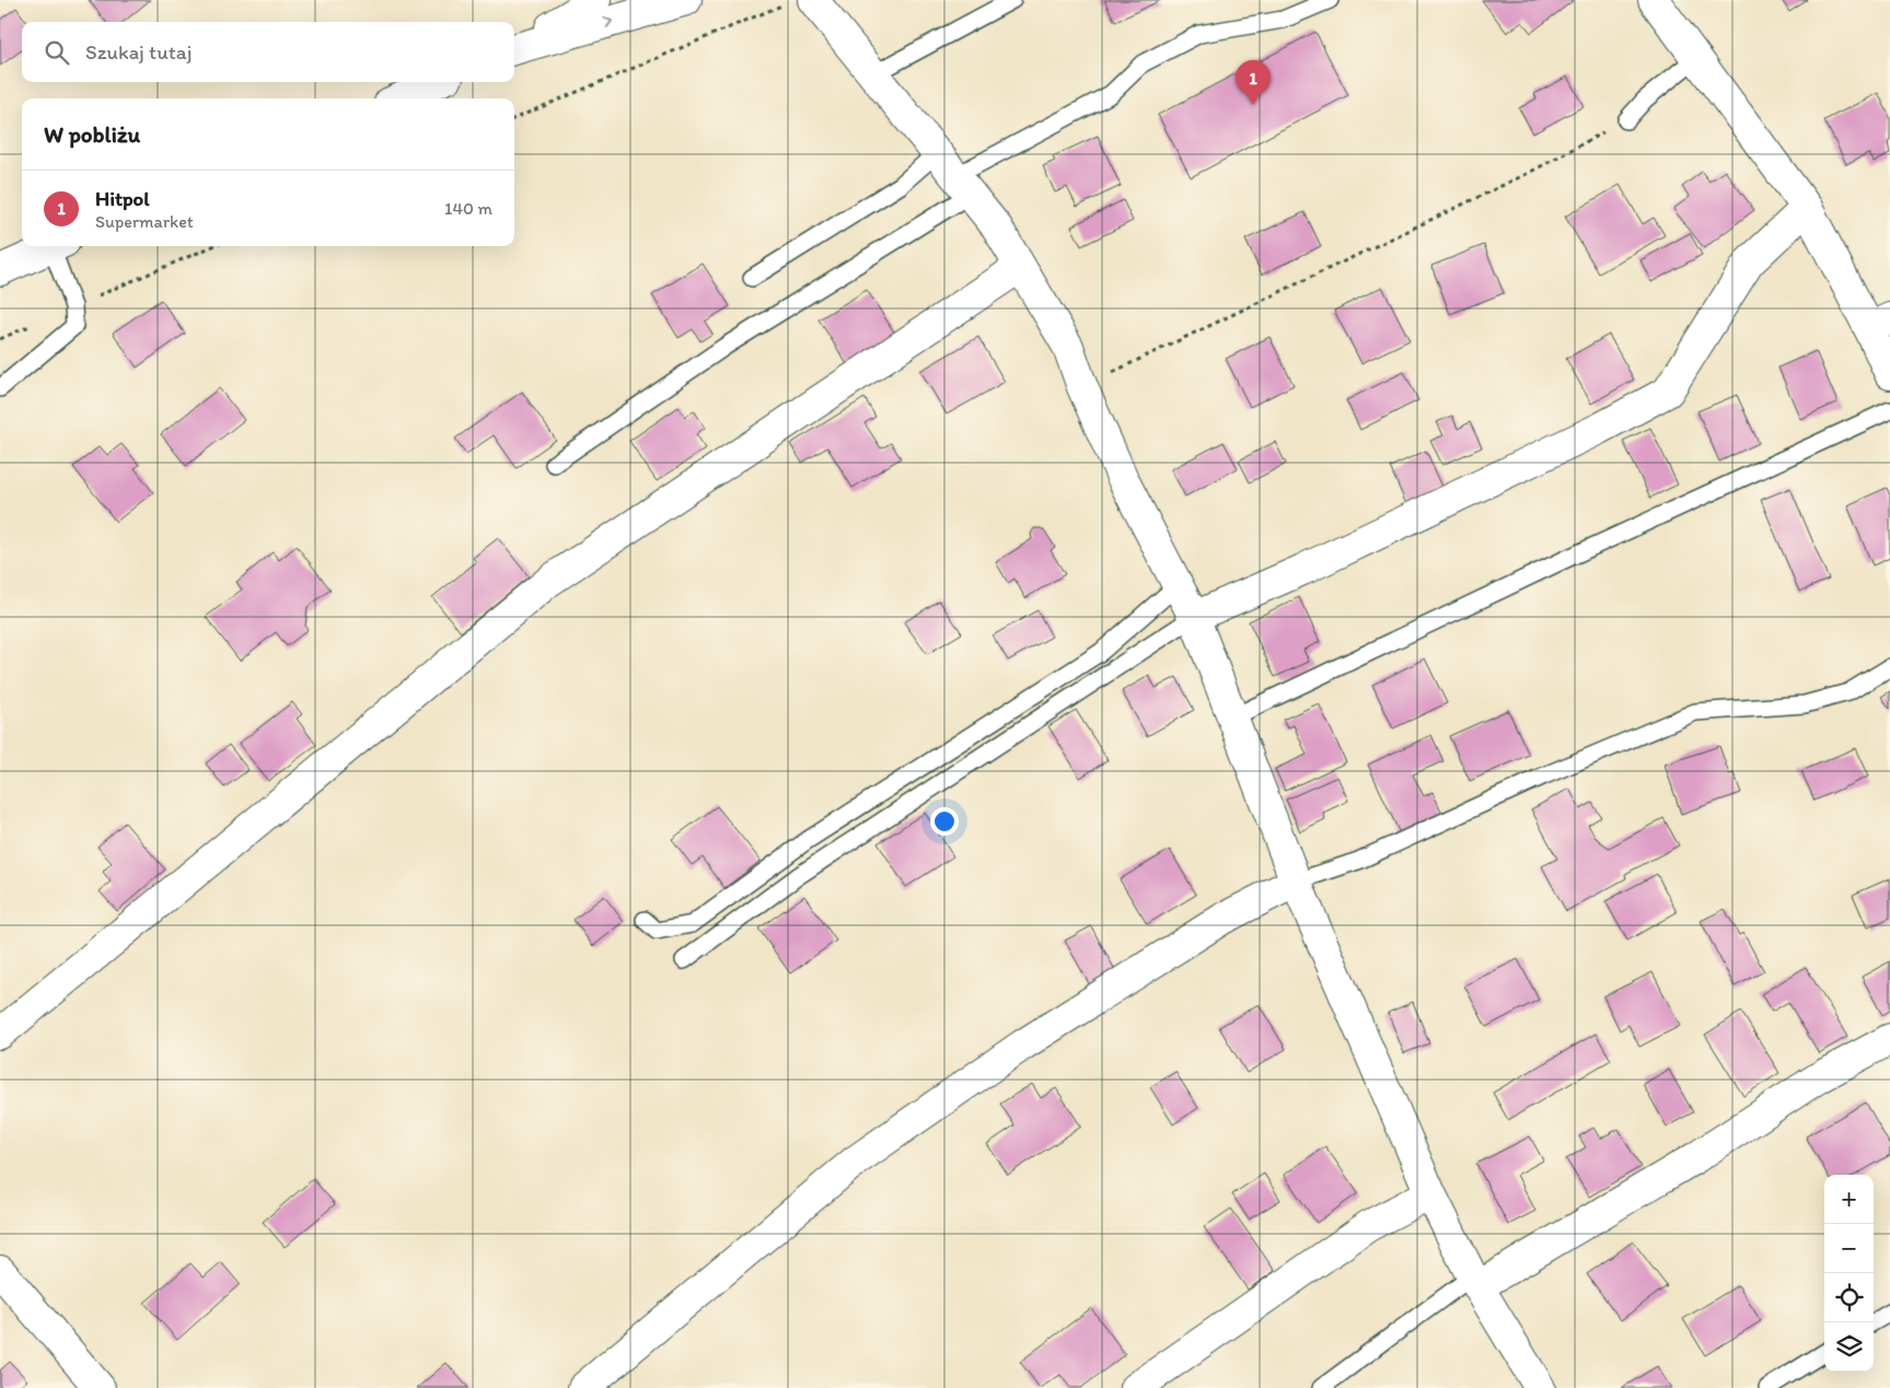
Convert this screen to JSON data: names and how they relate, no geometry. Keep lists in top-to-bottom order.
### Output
{
  "page": {
    "search": "Szukaj tutaj",
    "pins": "1",
    "heading": "W pobliżu",
    "list": [
      {
        "mark": "1",
        "name": "Hitpol",
        "note": "Supermarket",
        "value": "140 m"
      }
    ],
    "map_buttons": ["+", "−"]
  }
}
